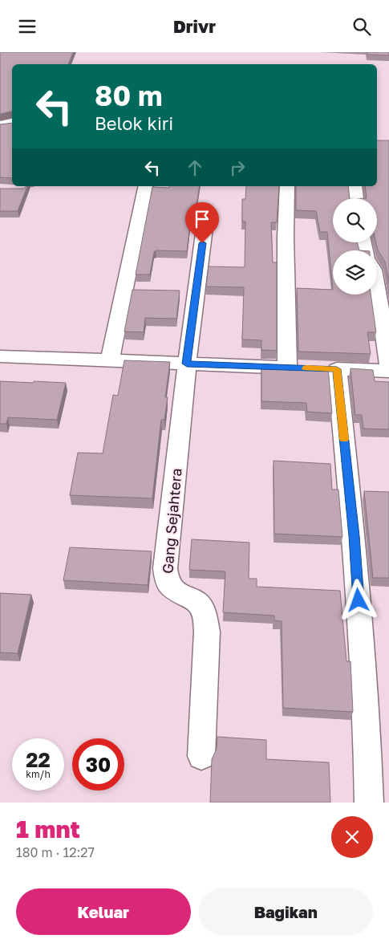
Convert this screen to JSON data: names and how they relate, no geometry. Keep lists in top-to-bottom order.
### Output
{
  "streets": {
    "street": ["Gang Sejahtera"]
  },
  "page": {
    "header": "Drivr",
    "turn": ["80 m", "Belok kiri"],
    "speed": "22 km/h",
    "limit": "30",
    "heading": ["1 mnt", "180 m · 12:27"],
    "buttons": ["Keluar", "Bagikan"]
  }
}
